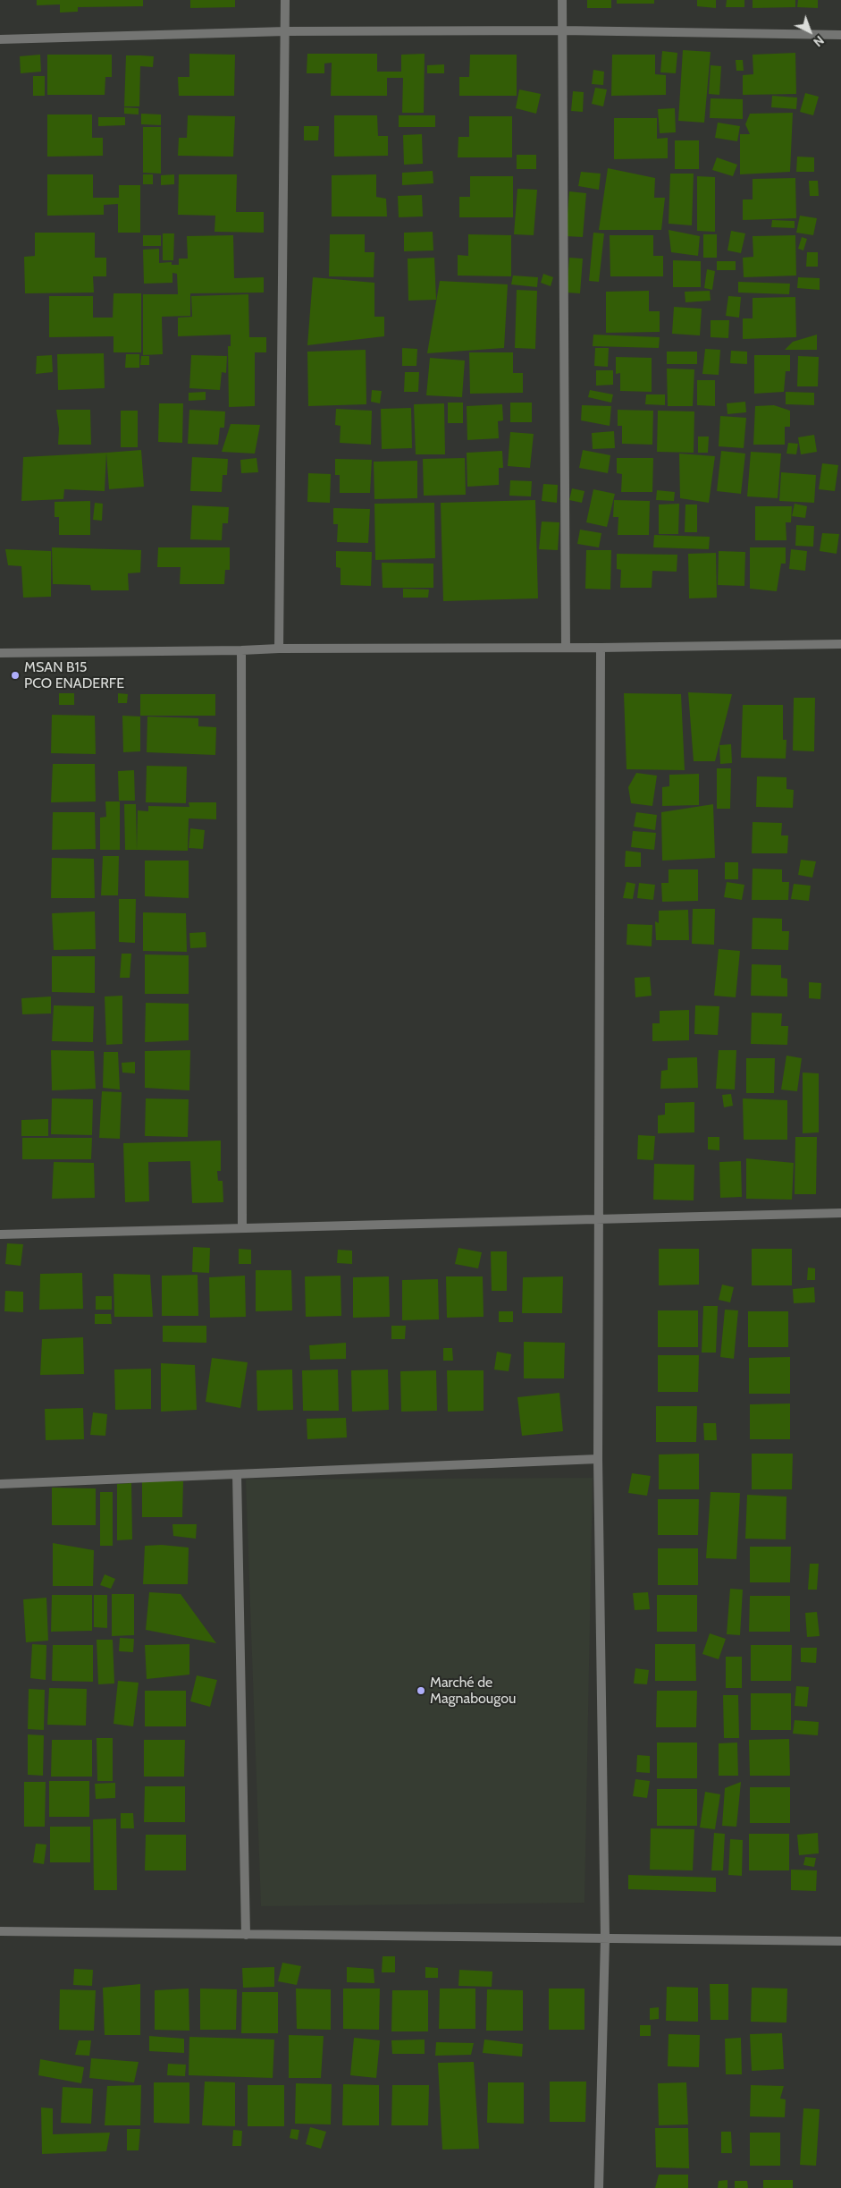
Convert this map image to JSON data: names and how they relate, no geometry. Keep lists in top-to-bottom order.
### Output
{
  "places": ["MSAN B15 PCO ENADERFE", "Marché de Magnabougou"],
  "north": "bottom right"
}
